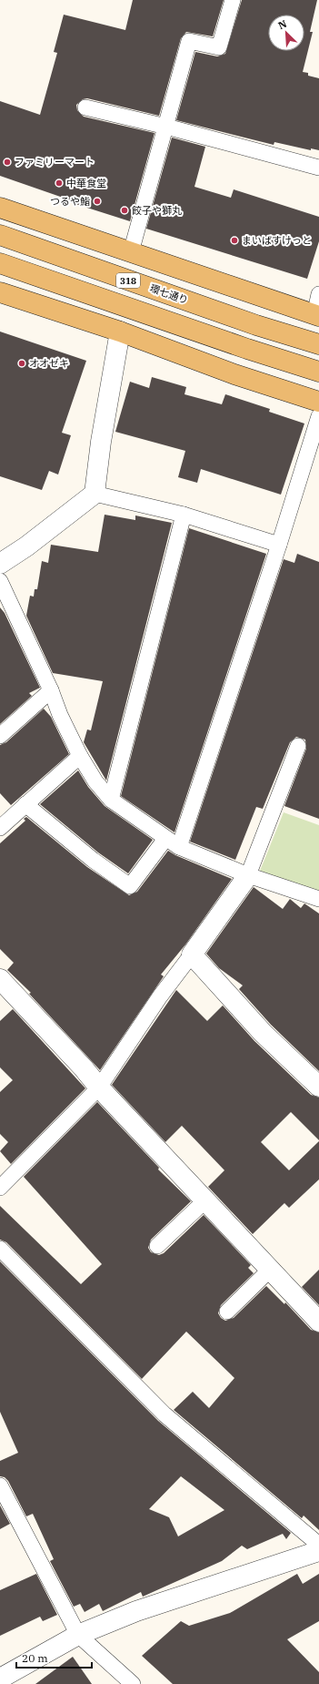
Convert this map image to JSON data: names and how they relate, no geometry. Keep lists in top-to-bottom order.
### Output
{
  "streets": {
    "main road": ["318", "環七通り"]
  },
  "places": [
    "ファミリーマート",
    "中華食堂",
    "つるや鮨",
    "餃子や獅丸",
    "まいばすけっと",
    "オオゼキ"
  ],
  "scale_bar": "20 m",
  "north": "top left"
}
